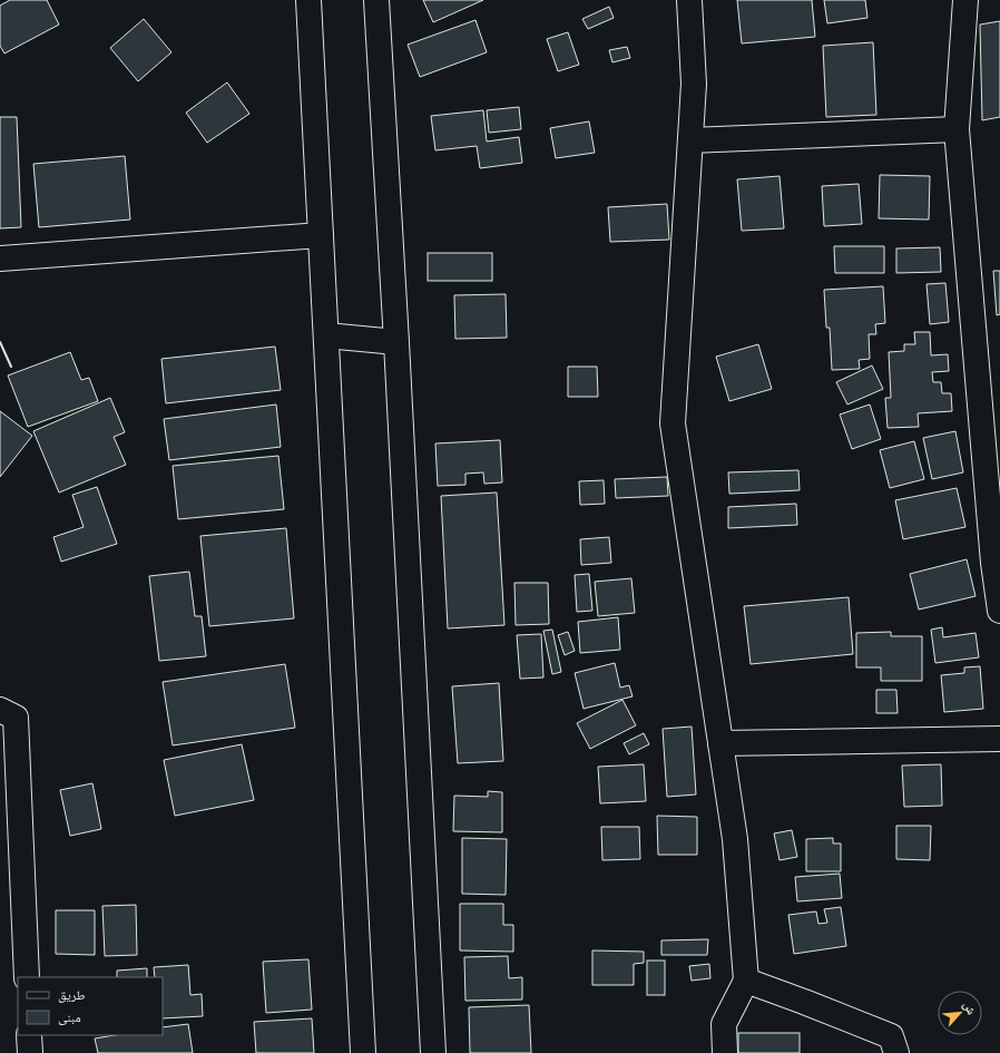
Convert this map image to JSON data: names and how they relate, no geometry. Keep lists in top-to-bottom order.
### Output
{
  "legend": ["طريق", "مبنى"],
  "north": "top right"
}
